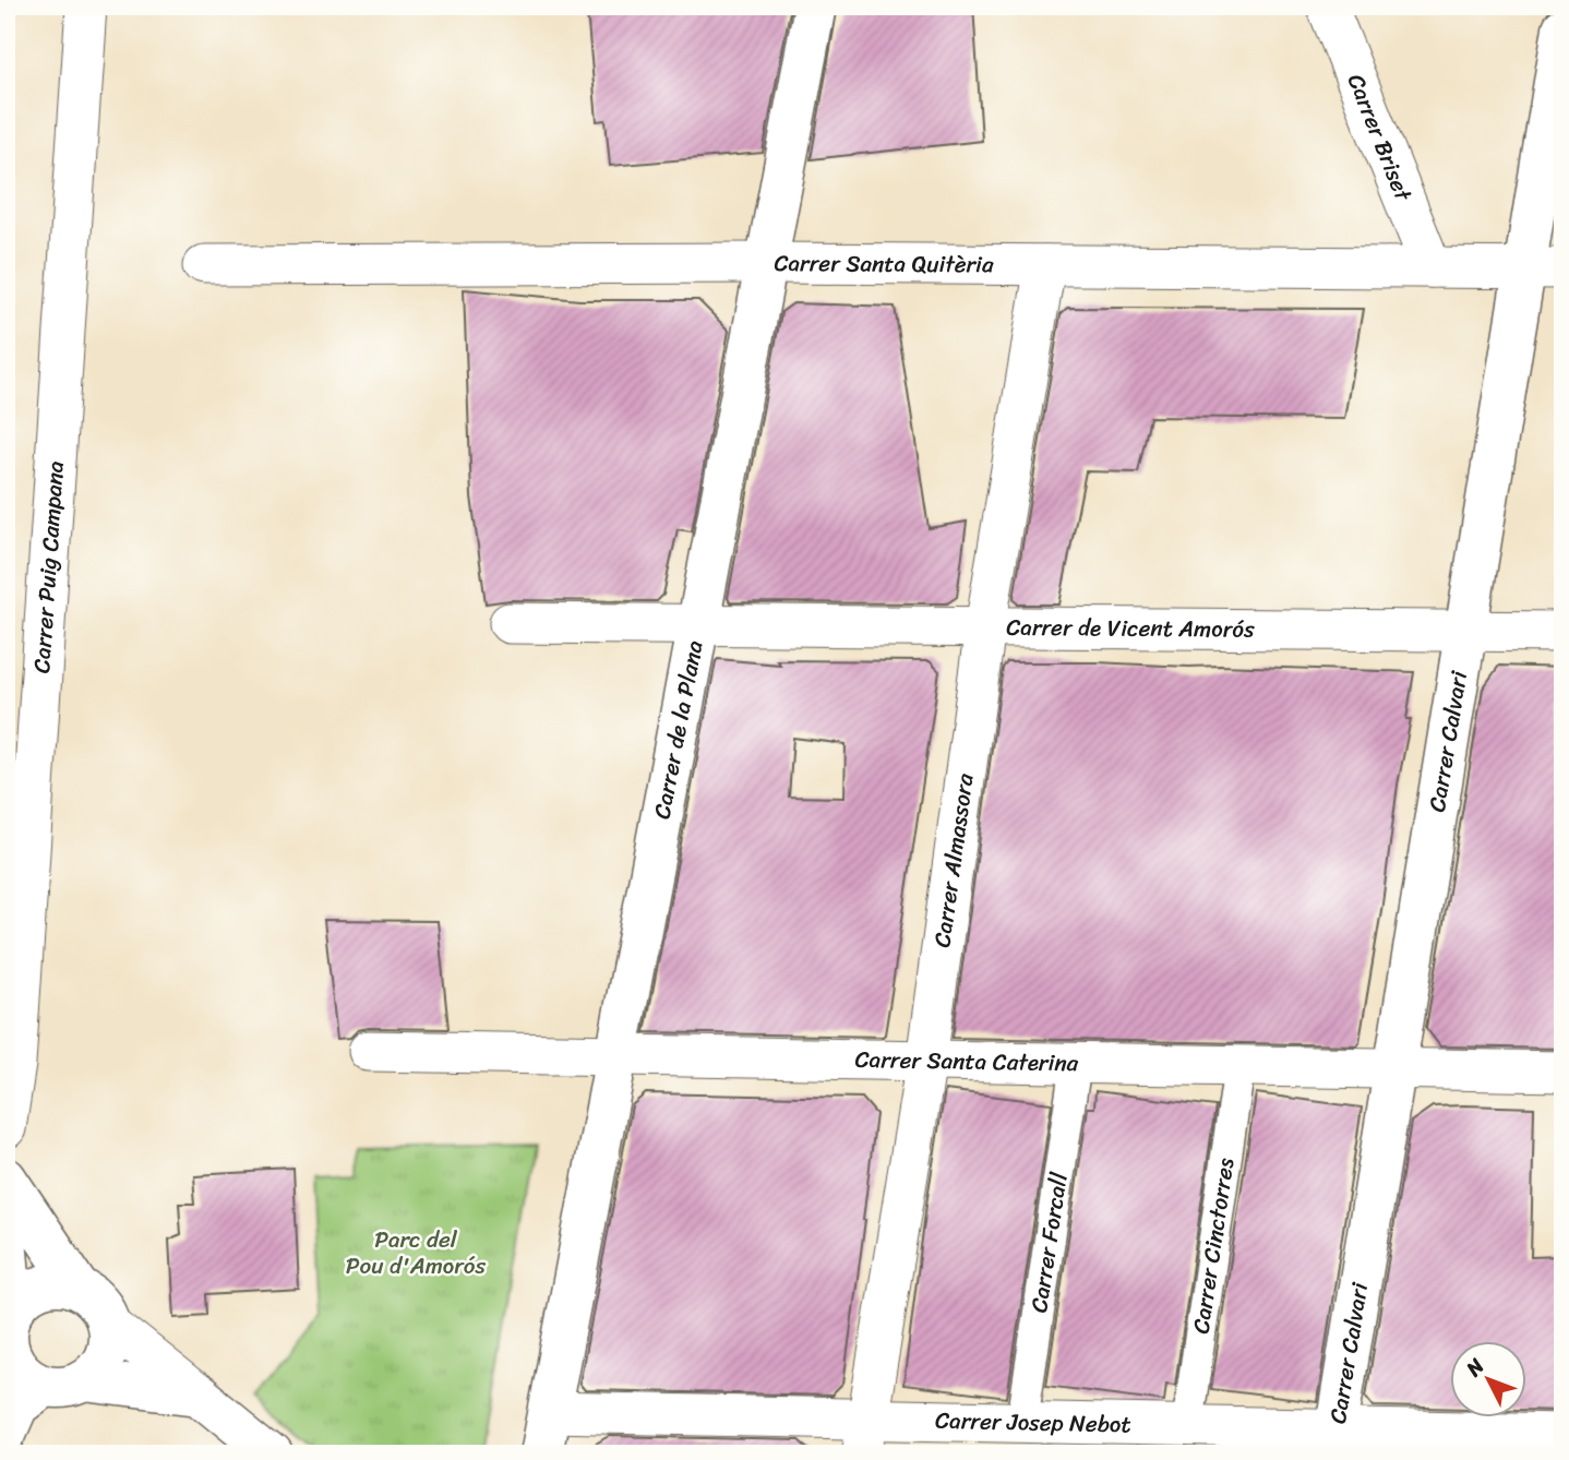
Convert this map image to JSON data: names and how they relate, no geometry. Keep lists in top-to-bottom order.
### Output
{
  "streets": {
    "main road": ["Carrer de la Plana", "Carrer Calvari"],
    "street": [
      "Carrer Briset",
      "Carrer Santa Quitèria",
      "Carrer Puig Campana",
      "Carrer de Vicent Amorós",
      "Carrer Almassora",
      "Carrer Santa Caterina",
      "Carrer Forcall",
      "Carrer Cinctorres",
      "Carrer Josep Nebot"
    ]
  },
  "crossings": [
    ["Carrer Briset", "Carrer Santa Quitèria"],
    ["Carrer Santa Quitèria", "Carrer de la Plana"],
    ["Carrer Santa Quitèria", "Carrer Calvari"],
    ["Carrer Santa Quitèria", "Carrer Almassora"],
    ["Carrer de Vicent Amorós", "Carrer de la Plana"],
    ["Carrer de Vicent Amorós", "Carrer Calvari"],
    ["Carrer de Vicent Amorós", "Carrer Almassora"],
    ["Carrer de la Plana", "Carrer Santa Caterina"],
    ["Carrer de la Plana", "Carrer Josep Nebot"],
    ["Carrer Calvari", "Carrer Santa Caterina"],
    ["Carrer Calvari", "Carrer Josep Nebot"],
    ["Carrer Almassora", "Carrer Santa Caterina"],
    ["Carrer Almassora", "Carrer Josep Nebot"],
    ["Carrer Santa Caterina", "Carrer Forcall"],
    ["Carrer Santa Caterina", "Carrer Cinctorres"],
    ["Carrer Forcall", "Carrer Josep Nebot"],
    ["Carrer Cinctorres", "Carrer Josep Nebot"]
  ],
  "parks": ["Parc del Pou d'Amorós"],
  "north": "top left"
}
